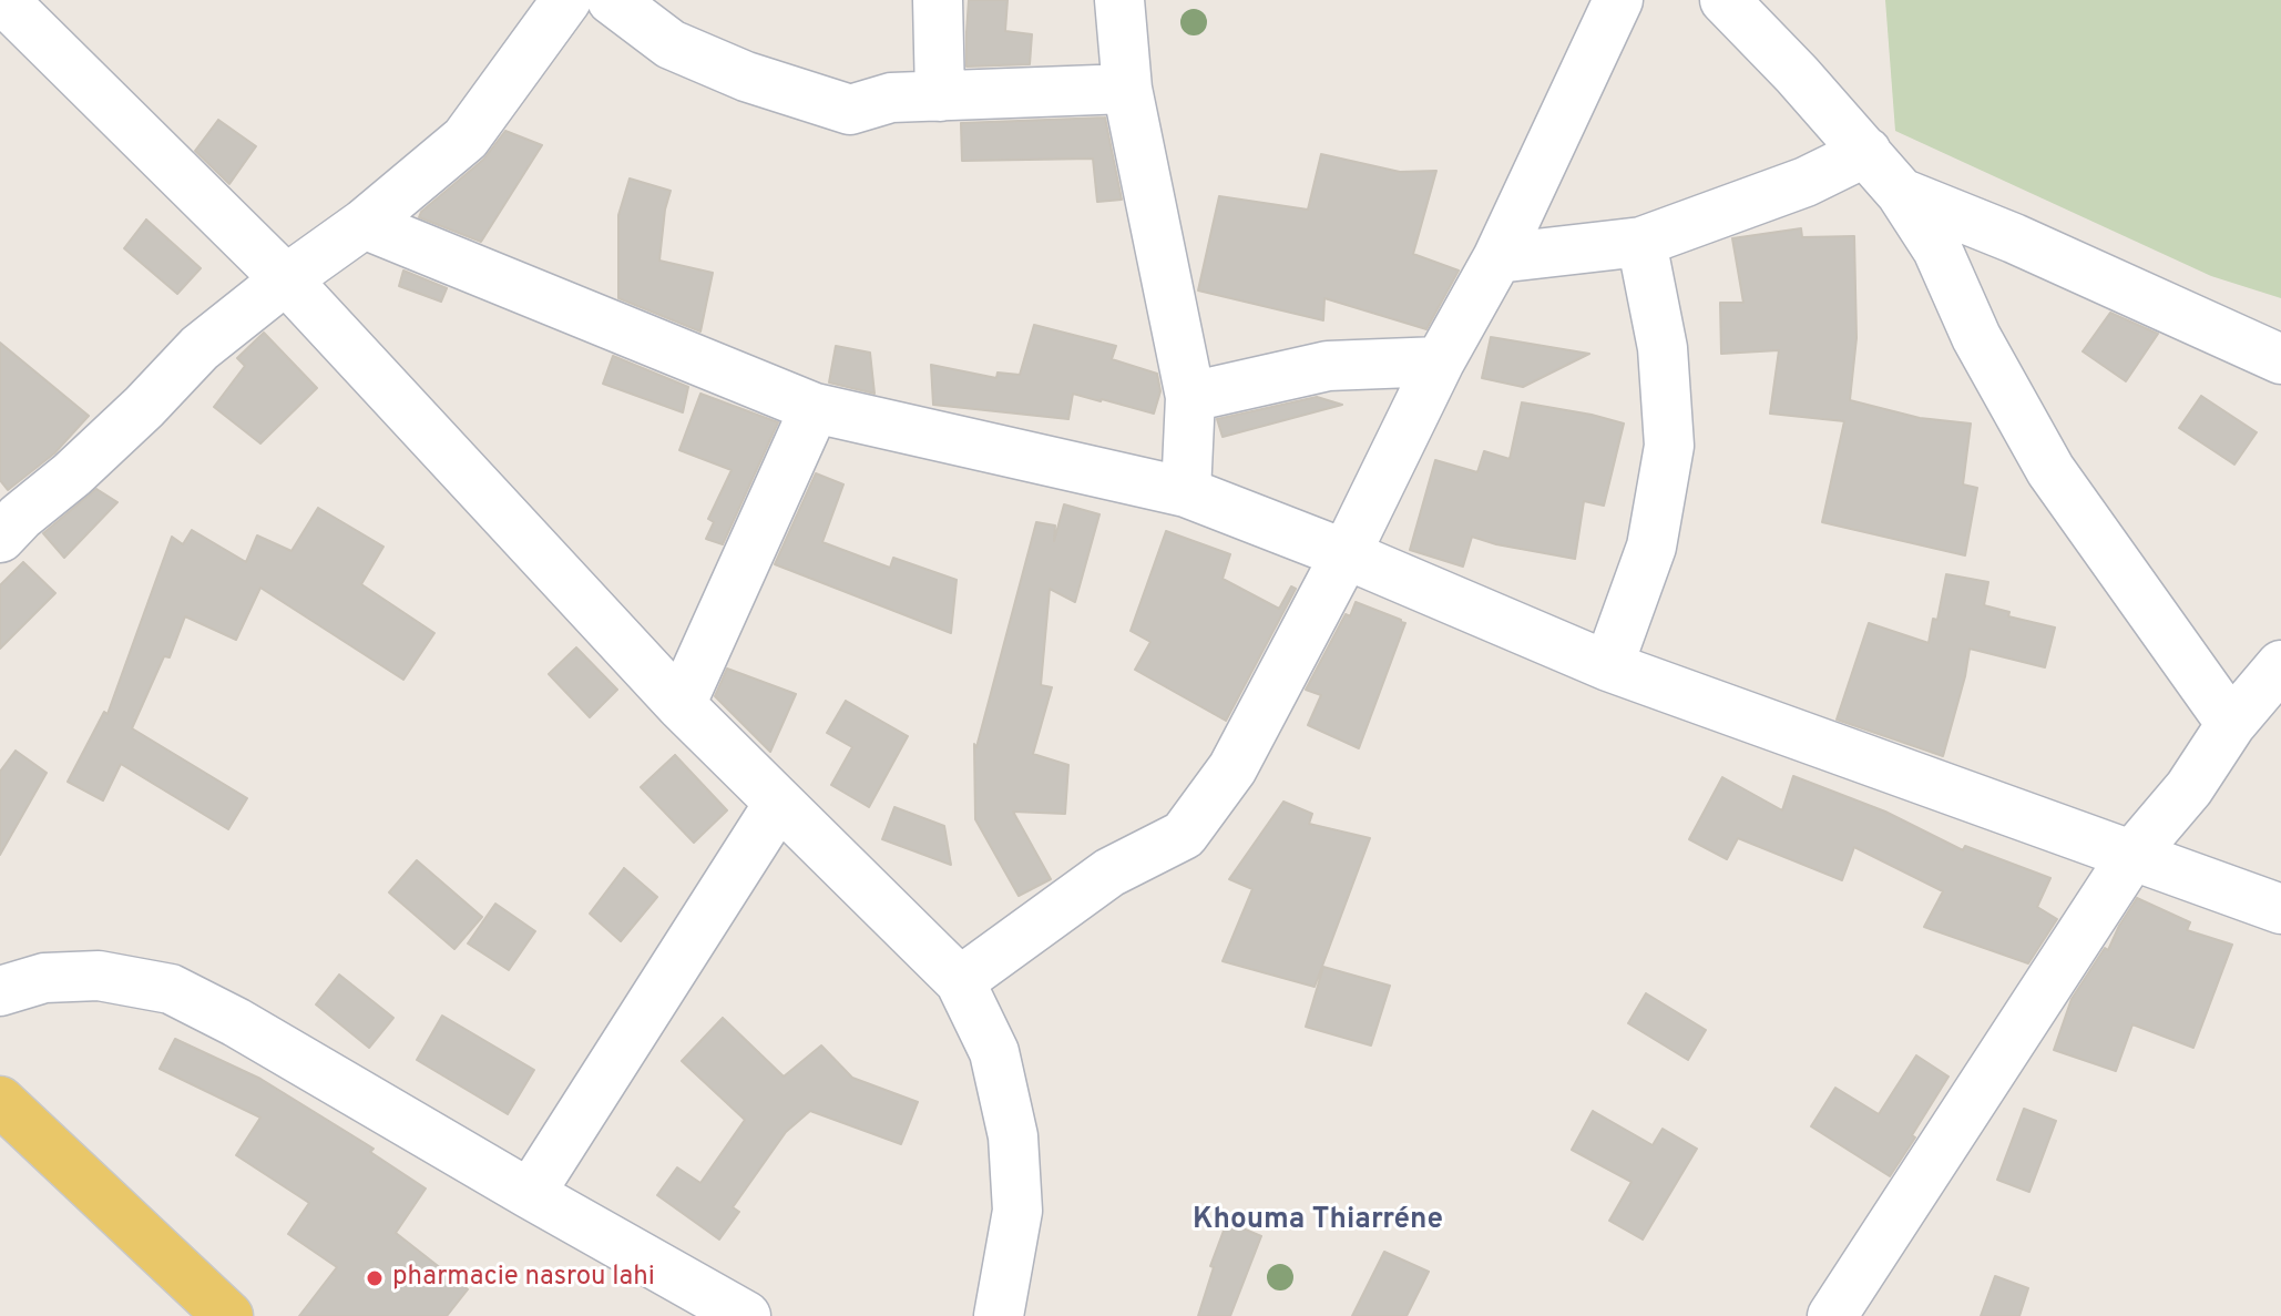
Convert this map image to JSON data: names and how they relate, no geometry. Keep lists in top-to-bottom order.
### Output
{
  "districts": ["Khouma Thiarréne"],
  "places": ["pharmacie nasrou lahi"]
}
